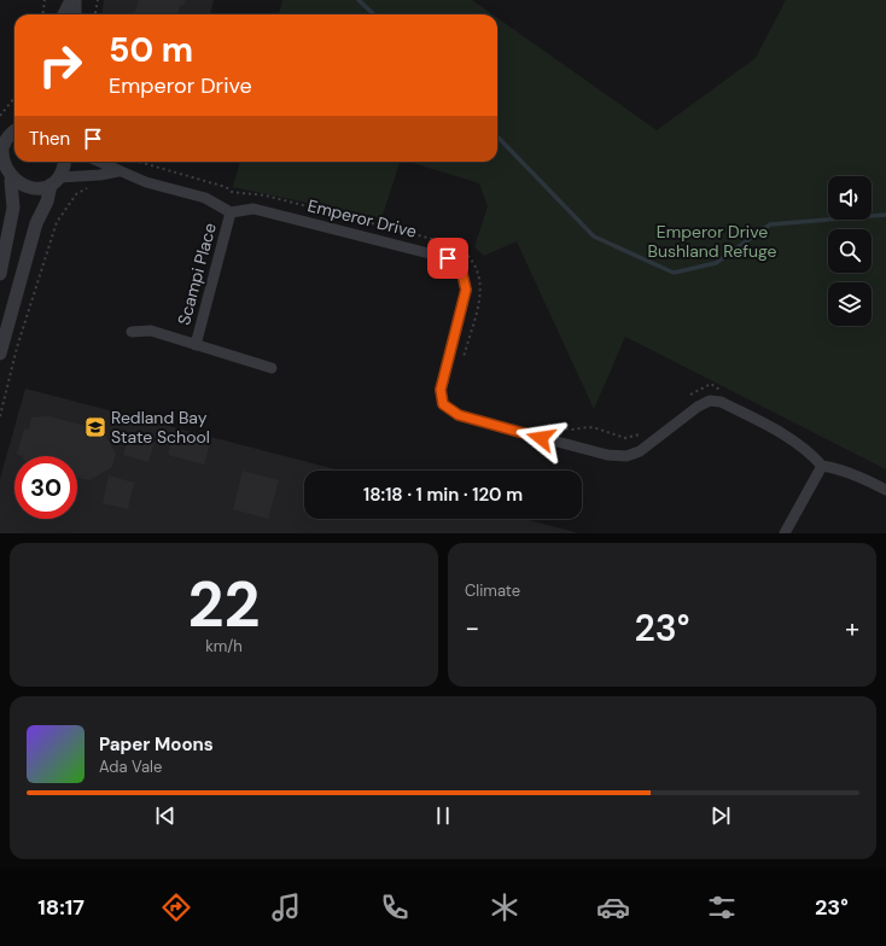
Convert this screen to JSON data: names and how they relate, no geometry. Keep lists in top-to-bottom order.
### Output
{
  "streets": {
    "street": ["Emperor Drive", "Scampi Place"]
  },
  "crossings": [
    ["Emperor Drive", "Scampi Place"]
  ],
  "parks": ["Emperor Drive Bushland Refuge"],
  "places": {
    "school or university": ["Redland Bay State School"]
  },
  "page": {
    "turn": ["50 m", "Emperor Drive"],
    "then": "Then",
    "limit": "30",
    "trip": "18:18 · 1 min · 120 m",
    "tile": [
      ["22", "km/h"],
      "Climate"
    ],
    "heat": ["−", "23°", "+"],
    "song": ["Paper Moons", "Ada Vale"],
    "tabs": ["18:17", "23°"]
  }
}
